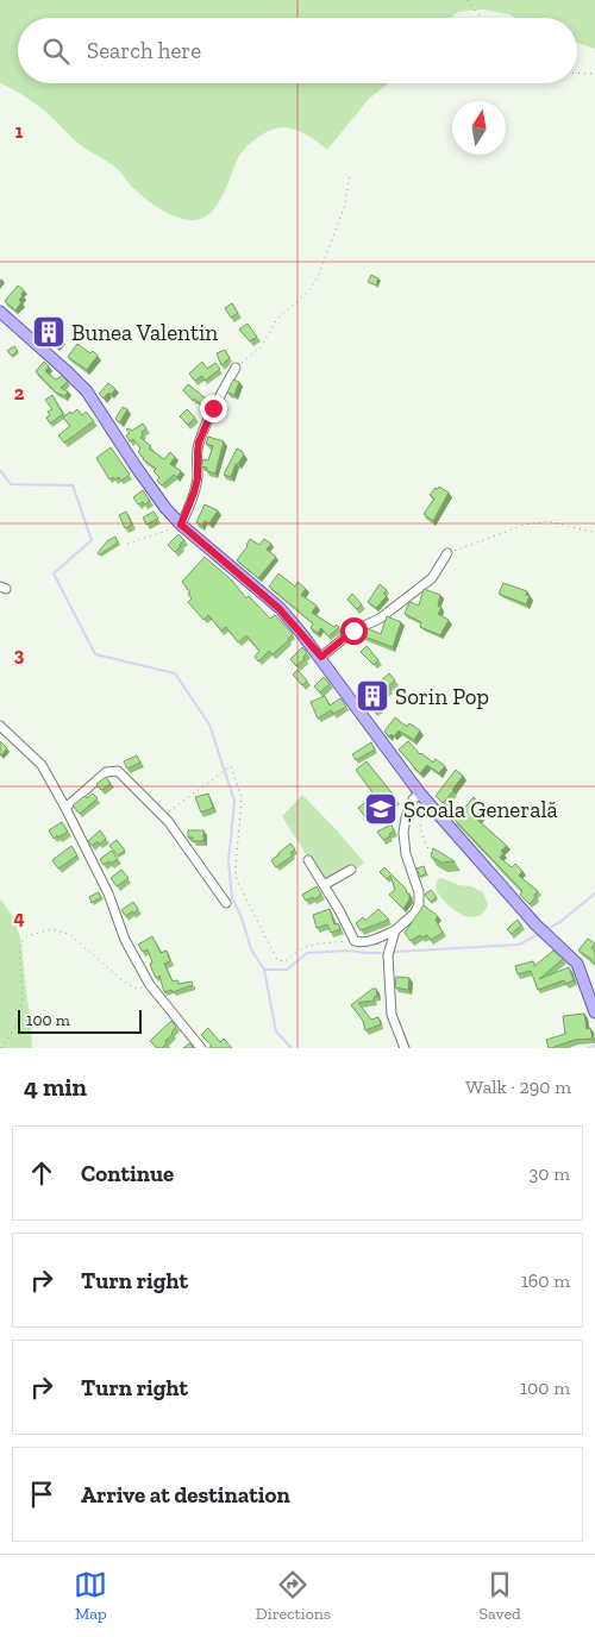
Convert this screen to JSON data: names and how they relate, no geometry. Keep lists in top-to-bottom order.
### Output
{
  "places": {
    "building": ["Bunea Valentin", "Sorin Pop"],
    "school or university": ["Școala Generală"]
  },
  "scale_bar": "100 m",
  "north": "top",
  "page": {
    "search": "Search here",
    "scale": "100 m",
    "heading": ["4 min", "Walk · 290 m"],
    "list": [
      ["Continue", "30 m"],
      ["Turn right", "160 m"],
      ["Turn right", "100 m"],
      "Arrive at destination"
    ],
    "nav": ["Map", "Directions", "Saved"]
  },
  "grid": {
    "rows": [
      "1",
      "2",
      "3",
      "4"
    ]
  }
}
